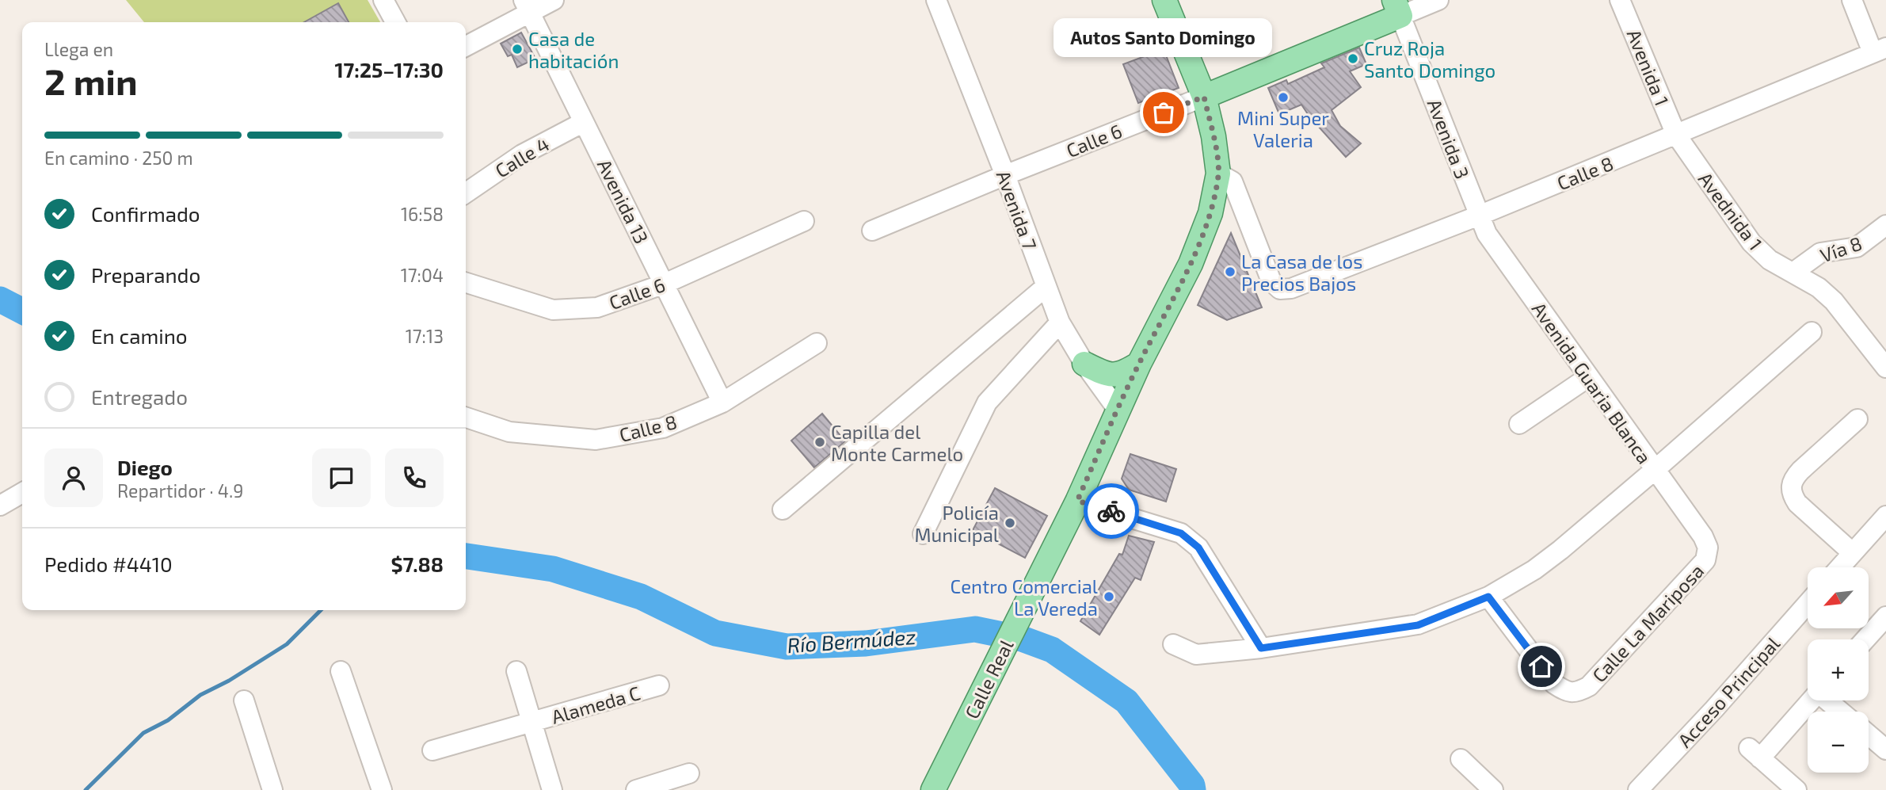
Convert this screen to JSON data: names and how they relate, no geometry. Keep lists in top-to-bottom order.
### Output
{
  "streets": {
    "main road": ["Calle 6", "Calle Real"],
    "street": [
      "Avenida 1",
      "Avenida 3",
      "Calle 4",
      "Calle 8",
      "Avenida 13",
      "Avenida 7",
      "Avednida 1",
      "Vía 8",
      "Avenida Guaria Blanca",
      "Calle La Mariposa",
      "Acceso Principal",
      "Alameda C"
    ]
  },
  "crossings": [
    ["Avenida 1", "Calle 8"],
    ["Avenida 1", "Avednida 1"],
    ["Avenida 3", "Calle 6"],
    ["Avenida 3", "Calle 8"],
    ["Avenida 3", "Avenida Guaria Blanca"],
    ["Calle 6", "Avenida 13"],
    ["Calle 6", "Avenida 7"],
    ["Calle 6", "Calle Real"],
    ["Calle 4", "Avenida 13"],
    ["Calle 8", "Avenida 13"],
    ["Calle 8", "Avednida 1"],
    ["Calle 8", "Avenida Guaria Blanca"],
    ["Calle 8", "Calle Real"],
    ["Avenida 7", "Calle Real"],
    ["Avednida 1", "Vía 8"],
    ["Avenida Guaria Blanca", "Calle La Mariposa"]
  ],
  "water": ["Río Bermúdez"],
  "places": [
    "Casa de habitación",
    "Cruz Roja Santo Domingo",
    "Mini Super Valeria",
    "Autos Santo Domingo",
    "La Casa de los Precios Bajos",
    "Capilla del Monte Carmelo",
    "Policía Municipal",
    "Centro Comercial La Vereda"
  ],
  "north": "bottom left",
  "page": {
    "bubble": "Autos Santo Domingo",
    "heading": ["2 min", "Llega en", "17:25–17:30"],
    "panel": [
      "Diego",
      "Repartidor · 4.9",
      "Pedido #4410",
      "$7.88"
    ],
    "bar": "En camino · 250 m",
    "list": [
      ["Confirmado", "16:58"],
      ["Preparando", "17:04"],
      ["En camino", "17:13"],
      "Entregado"
    ],
    "map_buttons": ["+", "−"]
  }
}
